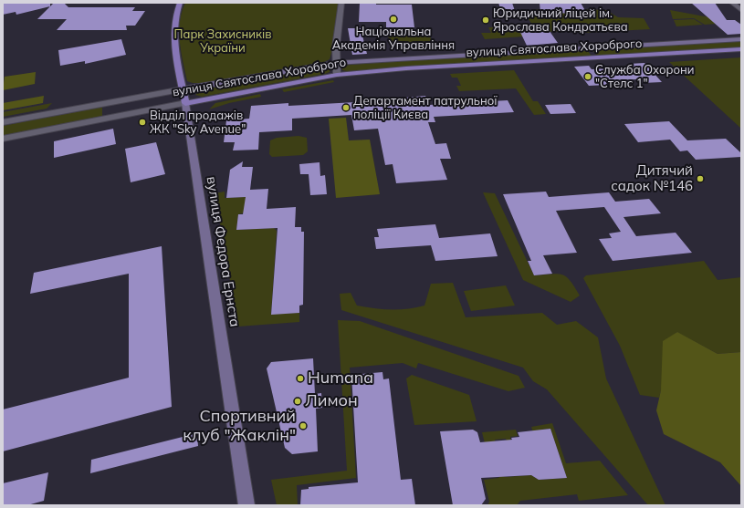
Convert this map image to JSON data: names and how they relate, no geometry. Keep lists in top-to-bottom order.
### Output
{
  "streets": {
    "main road": ["вулиця Святослава Хороброго", "вулиця Федора Ернста"]
  },
  "crossings": [
    ["вулиця Святослава Хороброго", "вулиця Федора Ернста"]
  ],
  "parks": ["Парк Захисників України"],
  "places": [
    "Національна Академія Управління",
    "Юридичний ліцей ім. Ярослава Кондратьєва",
    "Служба Охорони \"Стелс 1\"",
    "Департамент патрульної поліції Києва",
    "Відділ продажів ЖК \"Sky Avenue\"",
    "Дитячий садок №146",
    "Humana",
    "Лимон",
    "Спортивний клуб \"Жаклін\""
  ]
}
